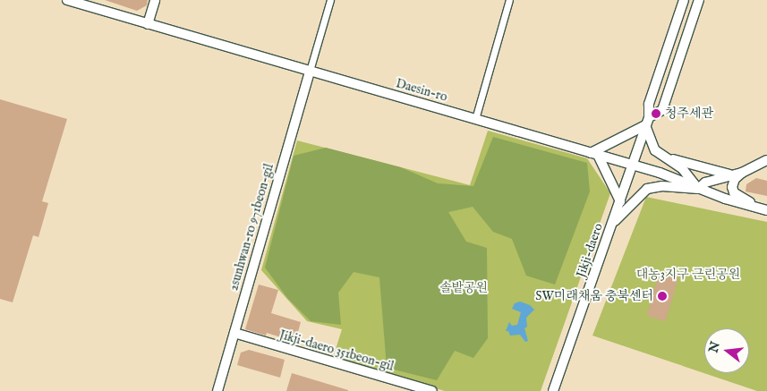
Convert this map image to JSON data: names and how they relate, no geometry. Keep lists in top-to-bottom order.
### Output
{
  "streets": {
    "street": [
      "Daesin-ro",
      "2sunhwan-ro 971beon-gil",
      "Jikji-daero",
      "Jikji-daero 351beon-gil"
    ]
  },
  "crossings": [
    ["Daesin-ro", "2sunhwan-ro 971beon-gil"],
    ["Daesin-ro", "Jikji-daero"],
    ["2sunhwan-ro 971beon-gil", "Jikji-daero 351beon-gil"]
  ],
  "parks": ["대농3지구 근린공원", "솔밭공원"],
  "places": ["청주세관", "SW미래채움 충북센터"],
  "north": "left"
}
